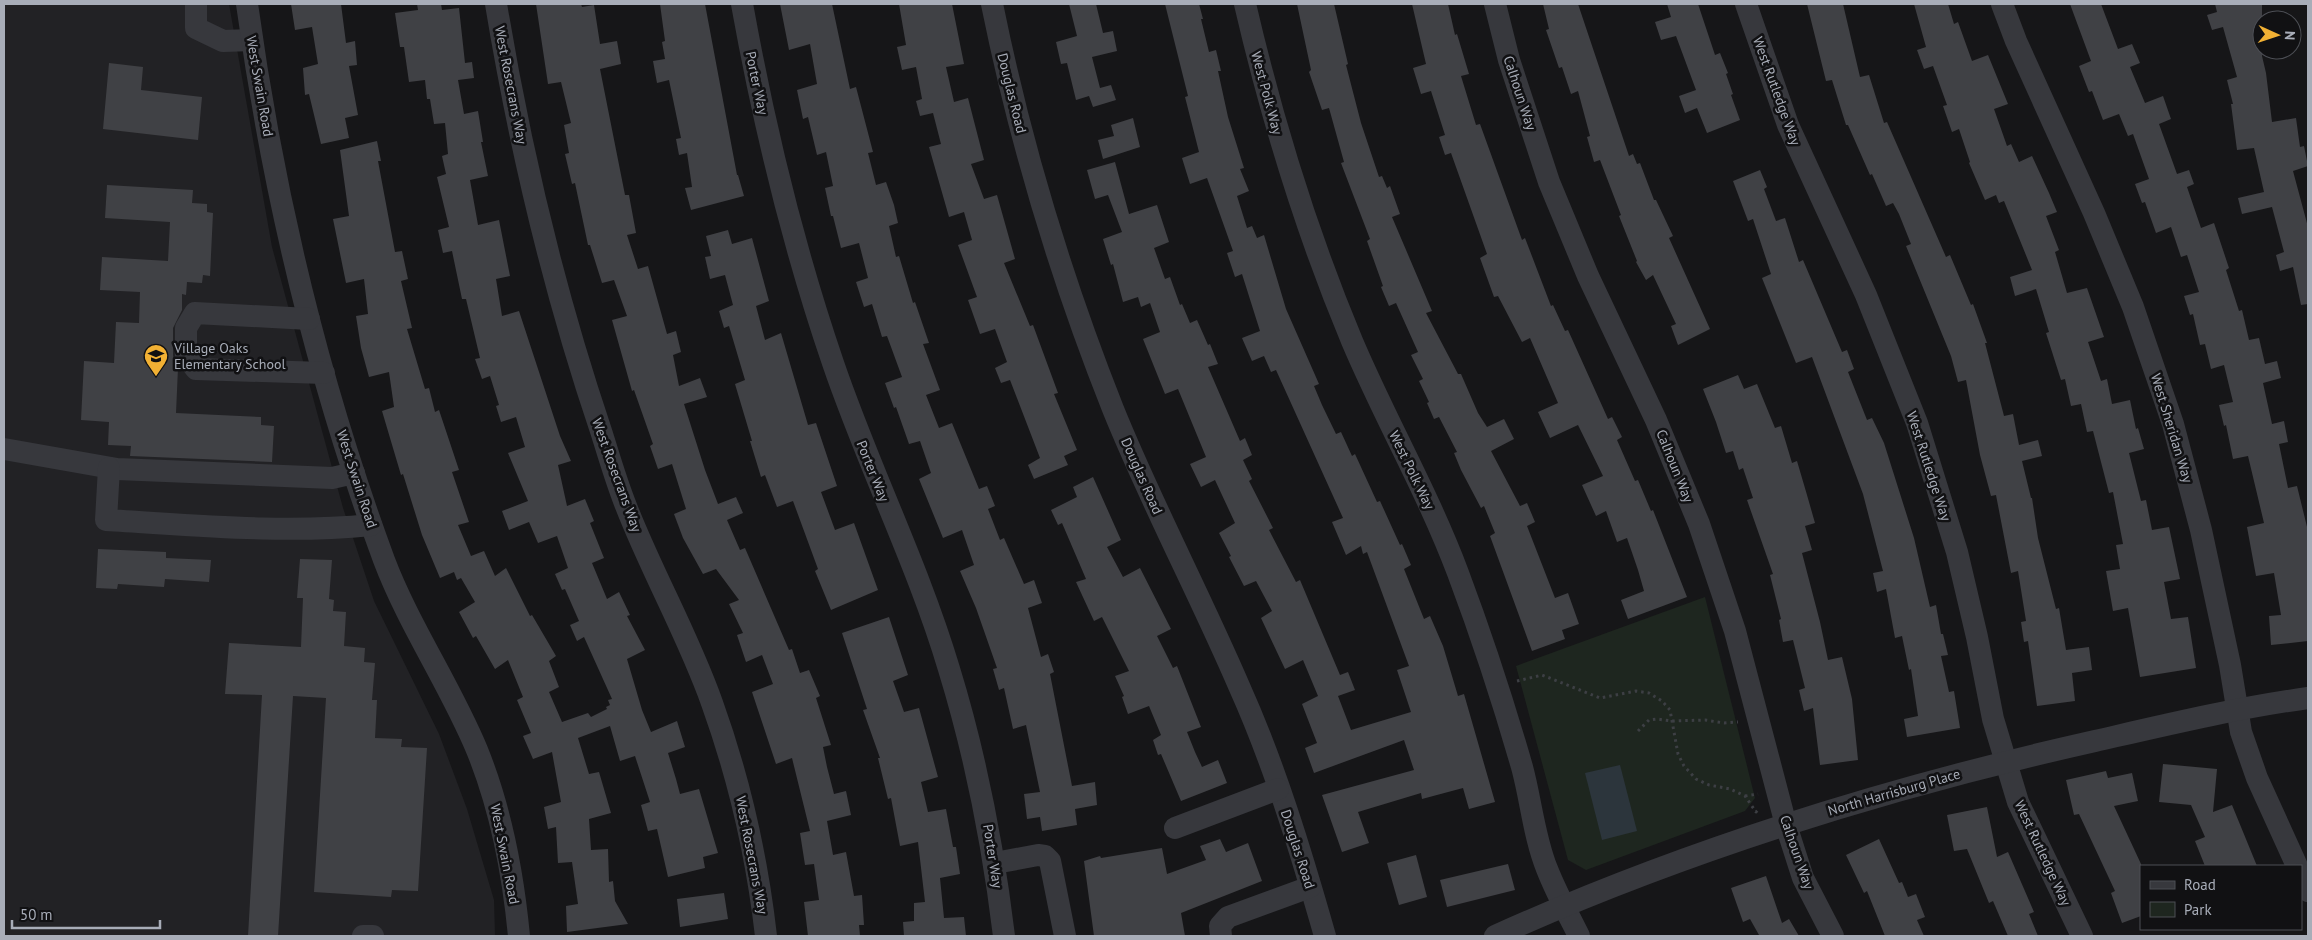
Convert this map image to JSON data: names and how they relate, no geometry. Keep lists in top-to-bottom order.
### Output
{
  "streets": {
    "street": [
      "Porter Way",
      "West Rosecrans Way",
      "West Swain Road",
      "West Rutledge Way",
      "Douglas Road",
      "West Polk Way",
      "Calhoun Way",
      "West Sheridan Way",
      "North Harrisburg Place"
    ]
  },
  "crossings": [
    ["West Rutledge Way", "North Harrisburg Place"],
    ["West Polk Way", "North Harrisburg Place"],
    ["Calhoun Way", "North Harrisburg Place"],
    ["West Sheridan Way", "North Harrisburg Place"]
  ],
  "places": {
    "school or university": ["Village Oaks Elementary School"]
  },
  "legend": ["Road", "Park"],
  "scale_bar": "50 m",
  "north": "right"
}
